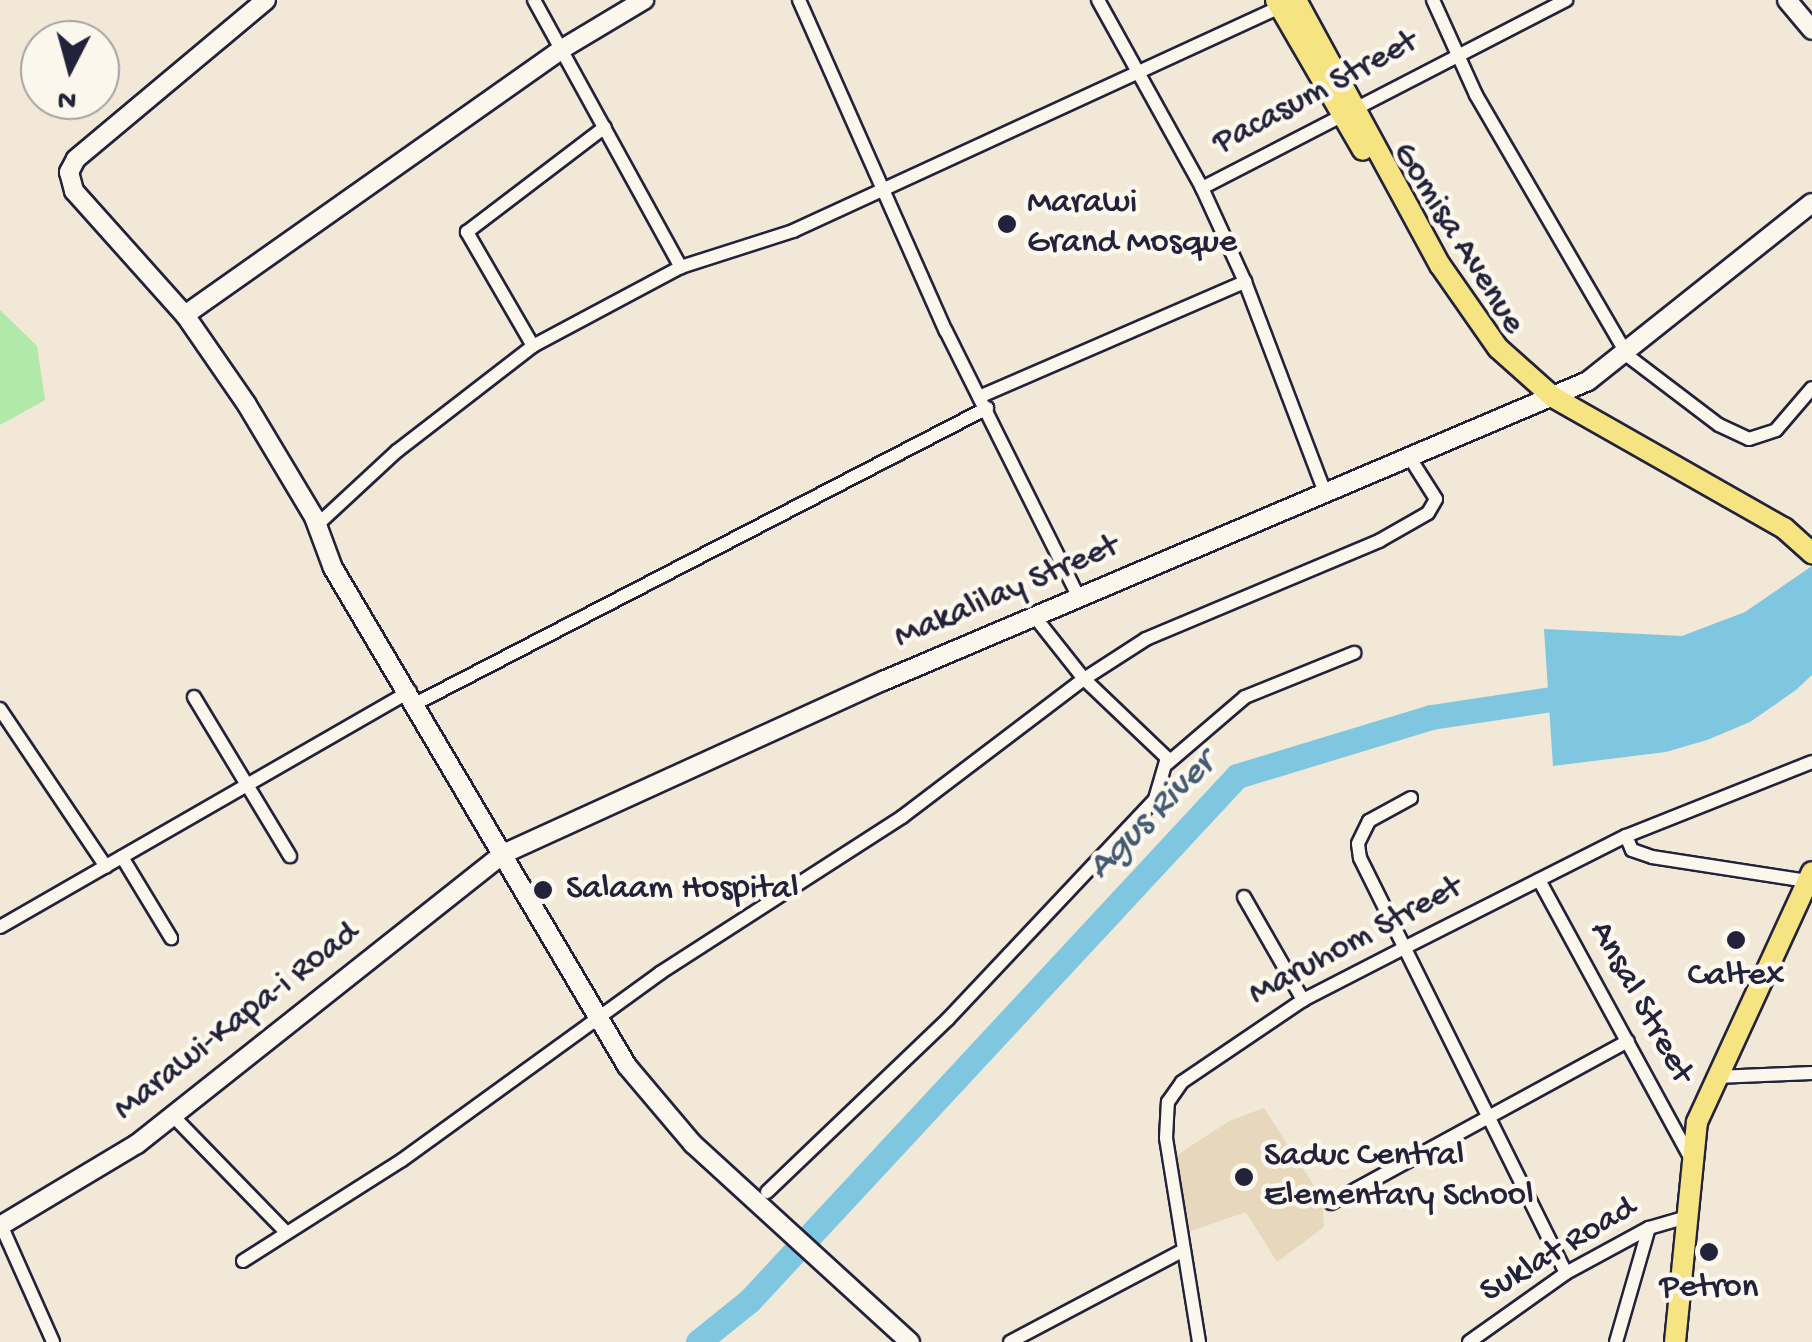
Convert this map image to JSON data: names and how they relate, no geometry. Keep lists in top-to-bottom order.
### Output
{
  "streets": {
    "main road": ["Gomisa Avenue", "Makalilay Street", "Marawi-Kapa-i Road"],
    "street": [
      "Pacasum Street",
      "Maruhom Street",
      "Ansal Street",
      "Suklat Road"
    ]
  },
  "crossings": [
    ["Pacasum Street", "Gomisa Avenue"],
    ["Gomisa Avenue", "Makalilay Street"],
    ["Makalilay Street", "Marawi-Kapa-i Road"],
    ["Maruhom Street", "Ansal Street"]
  ],
  "water": ["Agus River"],
  "places": [
    "Marawi Grand Mosque",
    "Salaam Hospital",
    "Caltex",
    "Saduc Central Elementary School",
    "Petron"
  ],
  "north": "bottom"
}
